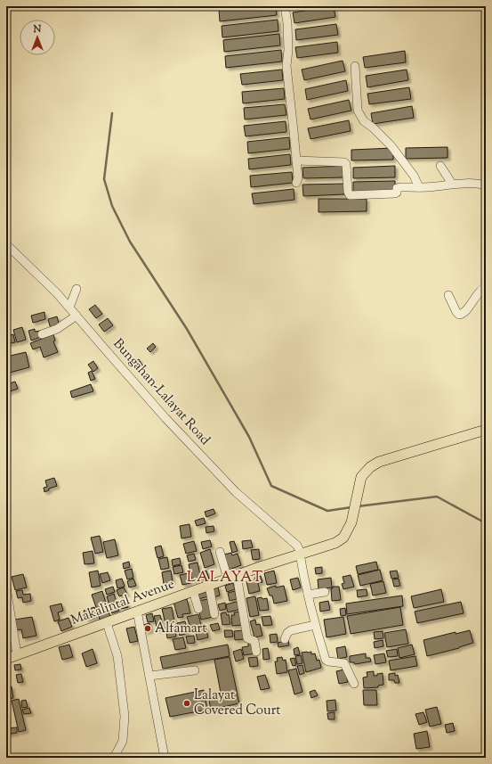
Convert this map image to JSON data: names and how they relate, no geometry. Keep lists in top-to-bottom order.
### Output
{
  "streets": {
    "main road": ["Makalintal Avenue"],
    "street": ["Bungahan-Lalayat Road"]
  },
  "crossings": [
    ["Bungahan-Lalayat Road", "Makalintal Avenue"]
  ],
  "districts": ["LALAYAT"],
  "places": ["Alfamart", "Lalayat Covered Court"],
  "north": "top"
}
